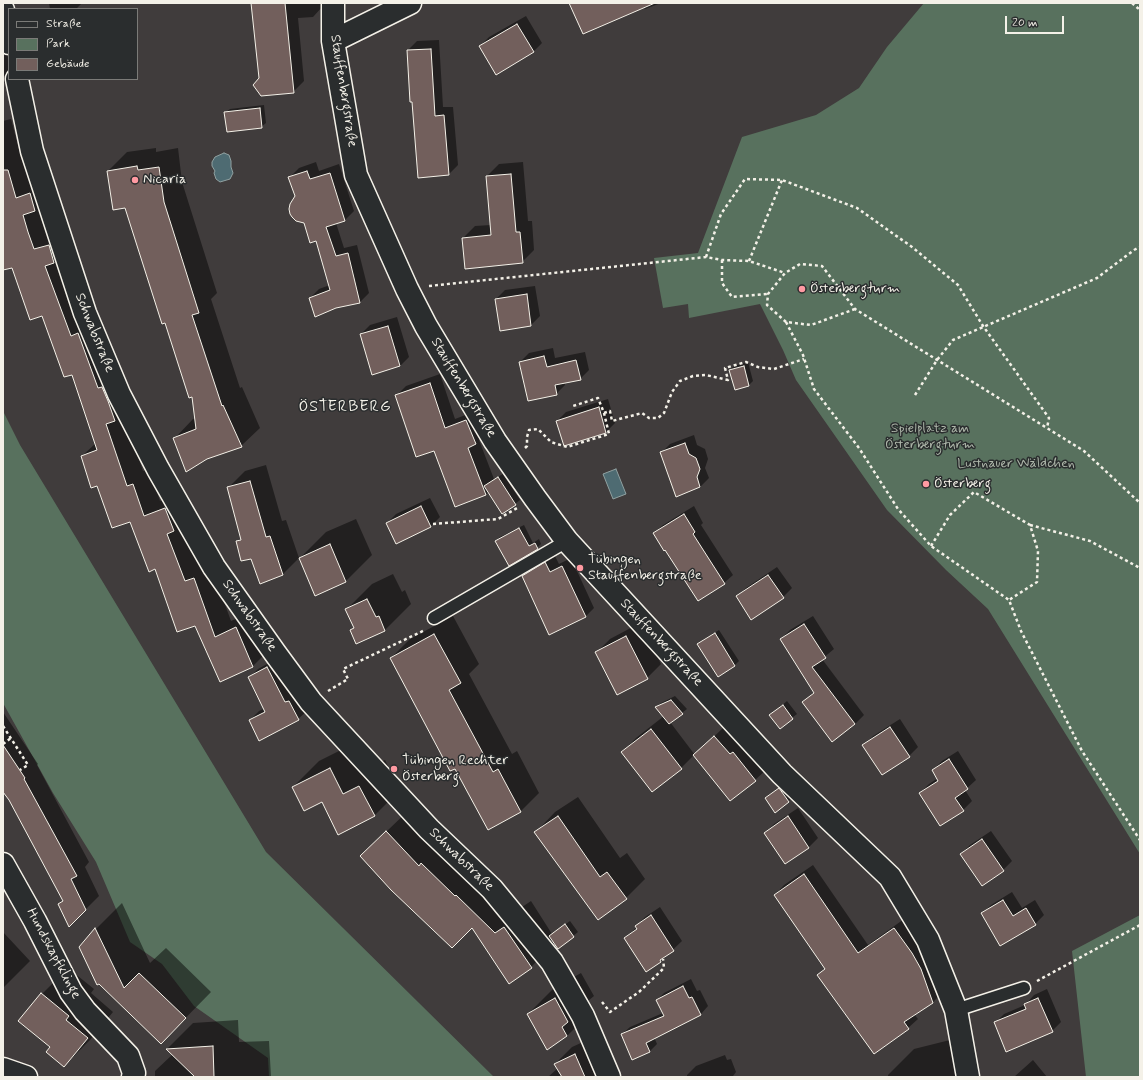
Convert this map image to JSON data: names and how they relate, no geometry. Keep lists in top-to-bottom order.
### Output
{
  "streets": {
    "street": ["Stauffenbergstraße", "Schwabstraße", "Hundskapfklinge"]
  },
  "districts": ["ÖSTERBERG"],
  "parks": ["Spielplatz am Österbergturm", "Lustnauer Wäldchen"],
  "places": [
    "Nicaria",
    "Österbergturm",
    "Österberg",
    "Tübingen Stauffenbergstraße",
    "Tübingen Rechter Österberg"
  ],
  "legend": ["Straße", "Park", "Gebäude"],
  "scale_bar": "20 m"
}
